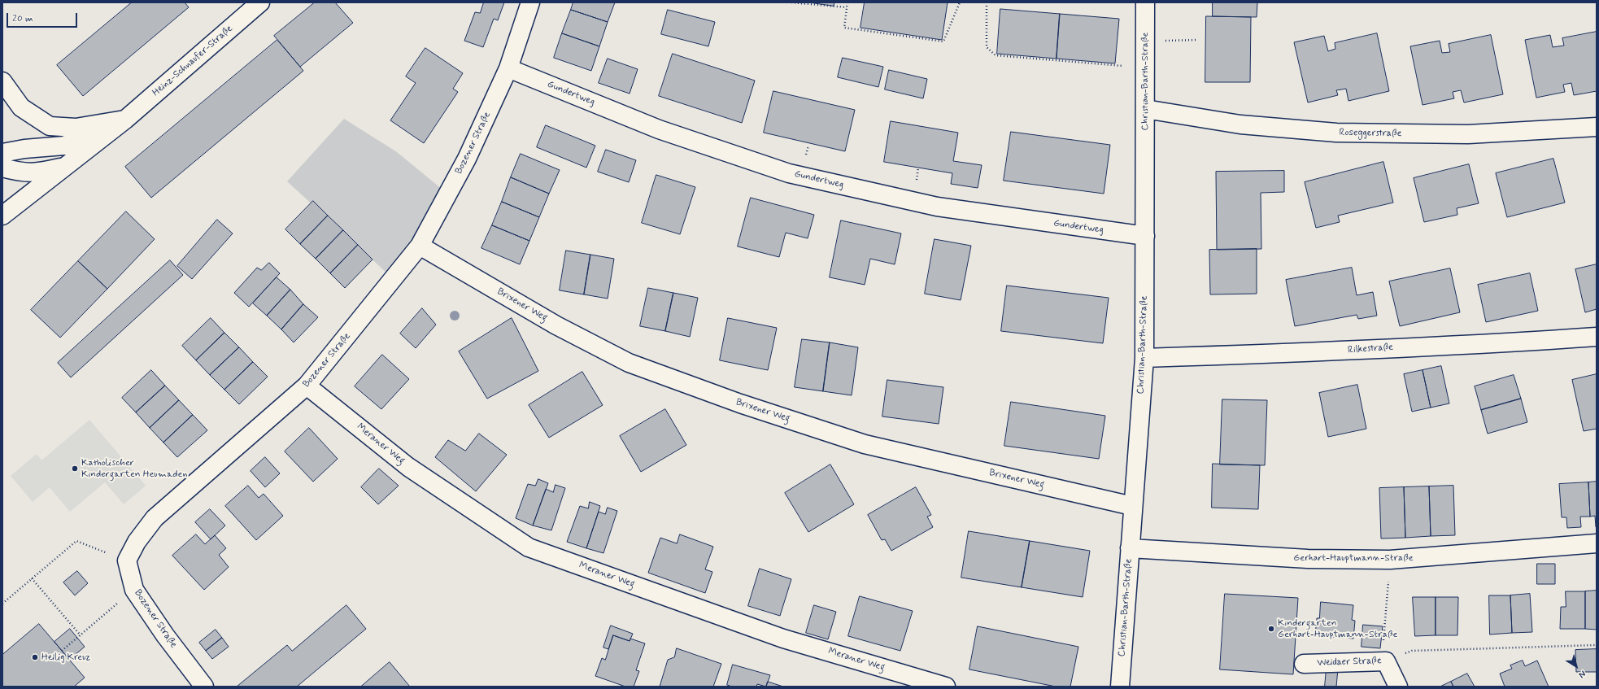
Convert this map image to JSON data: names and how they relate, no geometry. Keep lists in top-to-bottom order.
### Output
{
  "streets": {
    "street": [
      "Heinz-Schnaufer-Straße",
      "Christian-Barth-Straße",
      "Gundertweg",
      "Roseggerstraße",
      "Bozener Straße",
      "Brixener Weg",
      "Rilkestraße",
      "Meraner Weg",
      "Gerhart-Hauptmann-Straße",
      "Weidaer Straße"
    ]
  },
  "crossings": [
    ["Christian-Barth-Straße", "Gundertweg"],
    ["Christian-Barth-Straße", "Roseggerstraße"],
    ["Christian-Barth-Straße", "Brixener Weg"],
    ["Christian-Barth-Straße", "Rilkestraße"],
    ["Christian-Barth-Straße", "Gerhart-Hauptmann-Straße"],
    ["Gundertweg", "Bozener Straße"],
    ["Bozener Straße", "Brixener Weg"],
    ["Bozener Straße", "Meraner Weg"]
  ],
  "places": ["Katholischer Kindergarten Heumaden", "Kindergarten Gerhart-Hauptmann-Straße", "Heilig Kreuz"],
  "scale_bar": "20 m",
  "north": "bottom right"
}
